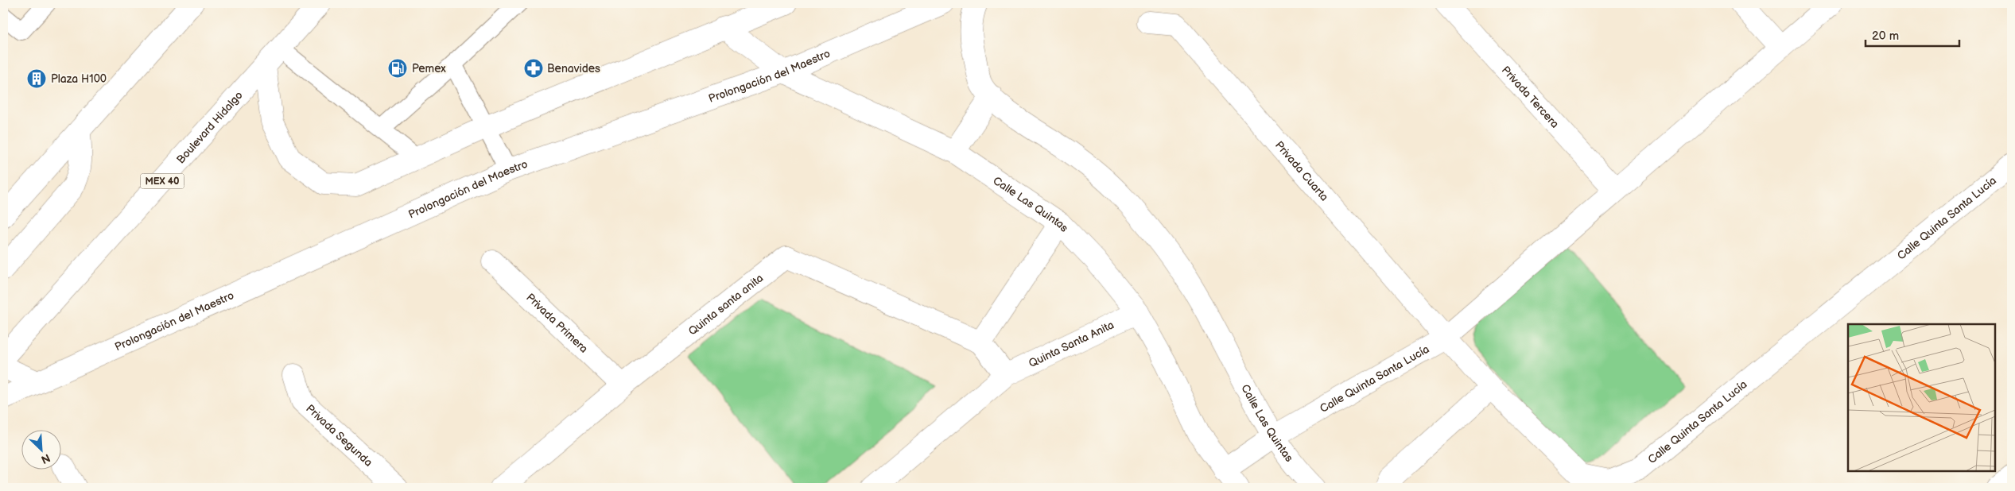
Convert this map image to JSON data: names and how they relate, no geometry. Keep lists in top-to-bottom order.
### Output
{
  "streets": {
    "street": [
      "Prolongación del Maestro",
      "Privada Tercera",
      "Boulevard Hidalgo",
      "Privada Cuarta",
      "MEX 40",
      "Calle Las Quintas",
      "Calle Quinta Santa Lucía",
      "Quinta santa anita",
      "Privada Primera",
      "Quinta Santa Anita",
      "Privada Segunda"
    ]
  },
  "crossings": [
    ["Prolongación del Maestro", "Calle Las Quintas"],
    ["Privada Tercera", "Calle Quinta Santa Lucía"],
    ["Privada Cuarta", "Calle Quinta Santa Lucía"],
    ["Calle Las Quintas", "Calle Quinta Santa Lucía"],
    ["Calle Las Quintas", "Quinta Santa Anita"],
    ["Quinta santa anita", "Privada Primera"]
  ],
  "places": {
    "fuel station": ["Pemex"],
    "pharmacy": ["Benavides"],
    "building": ["Plaza H100"]
  },
  "scale_bar": "20 m",
  "north": "bottom right"
}
